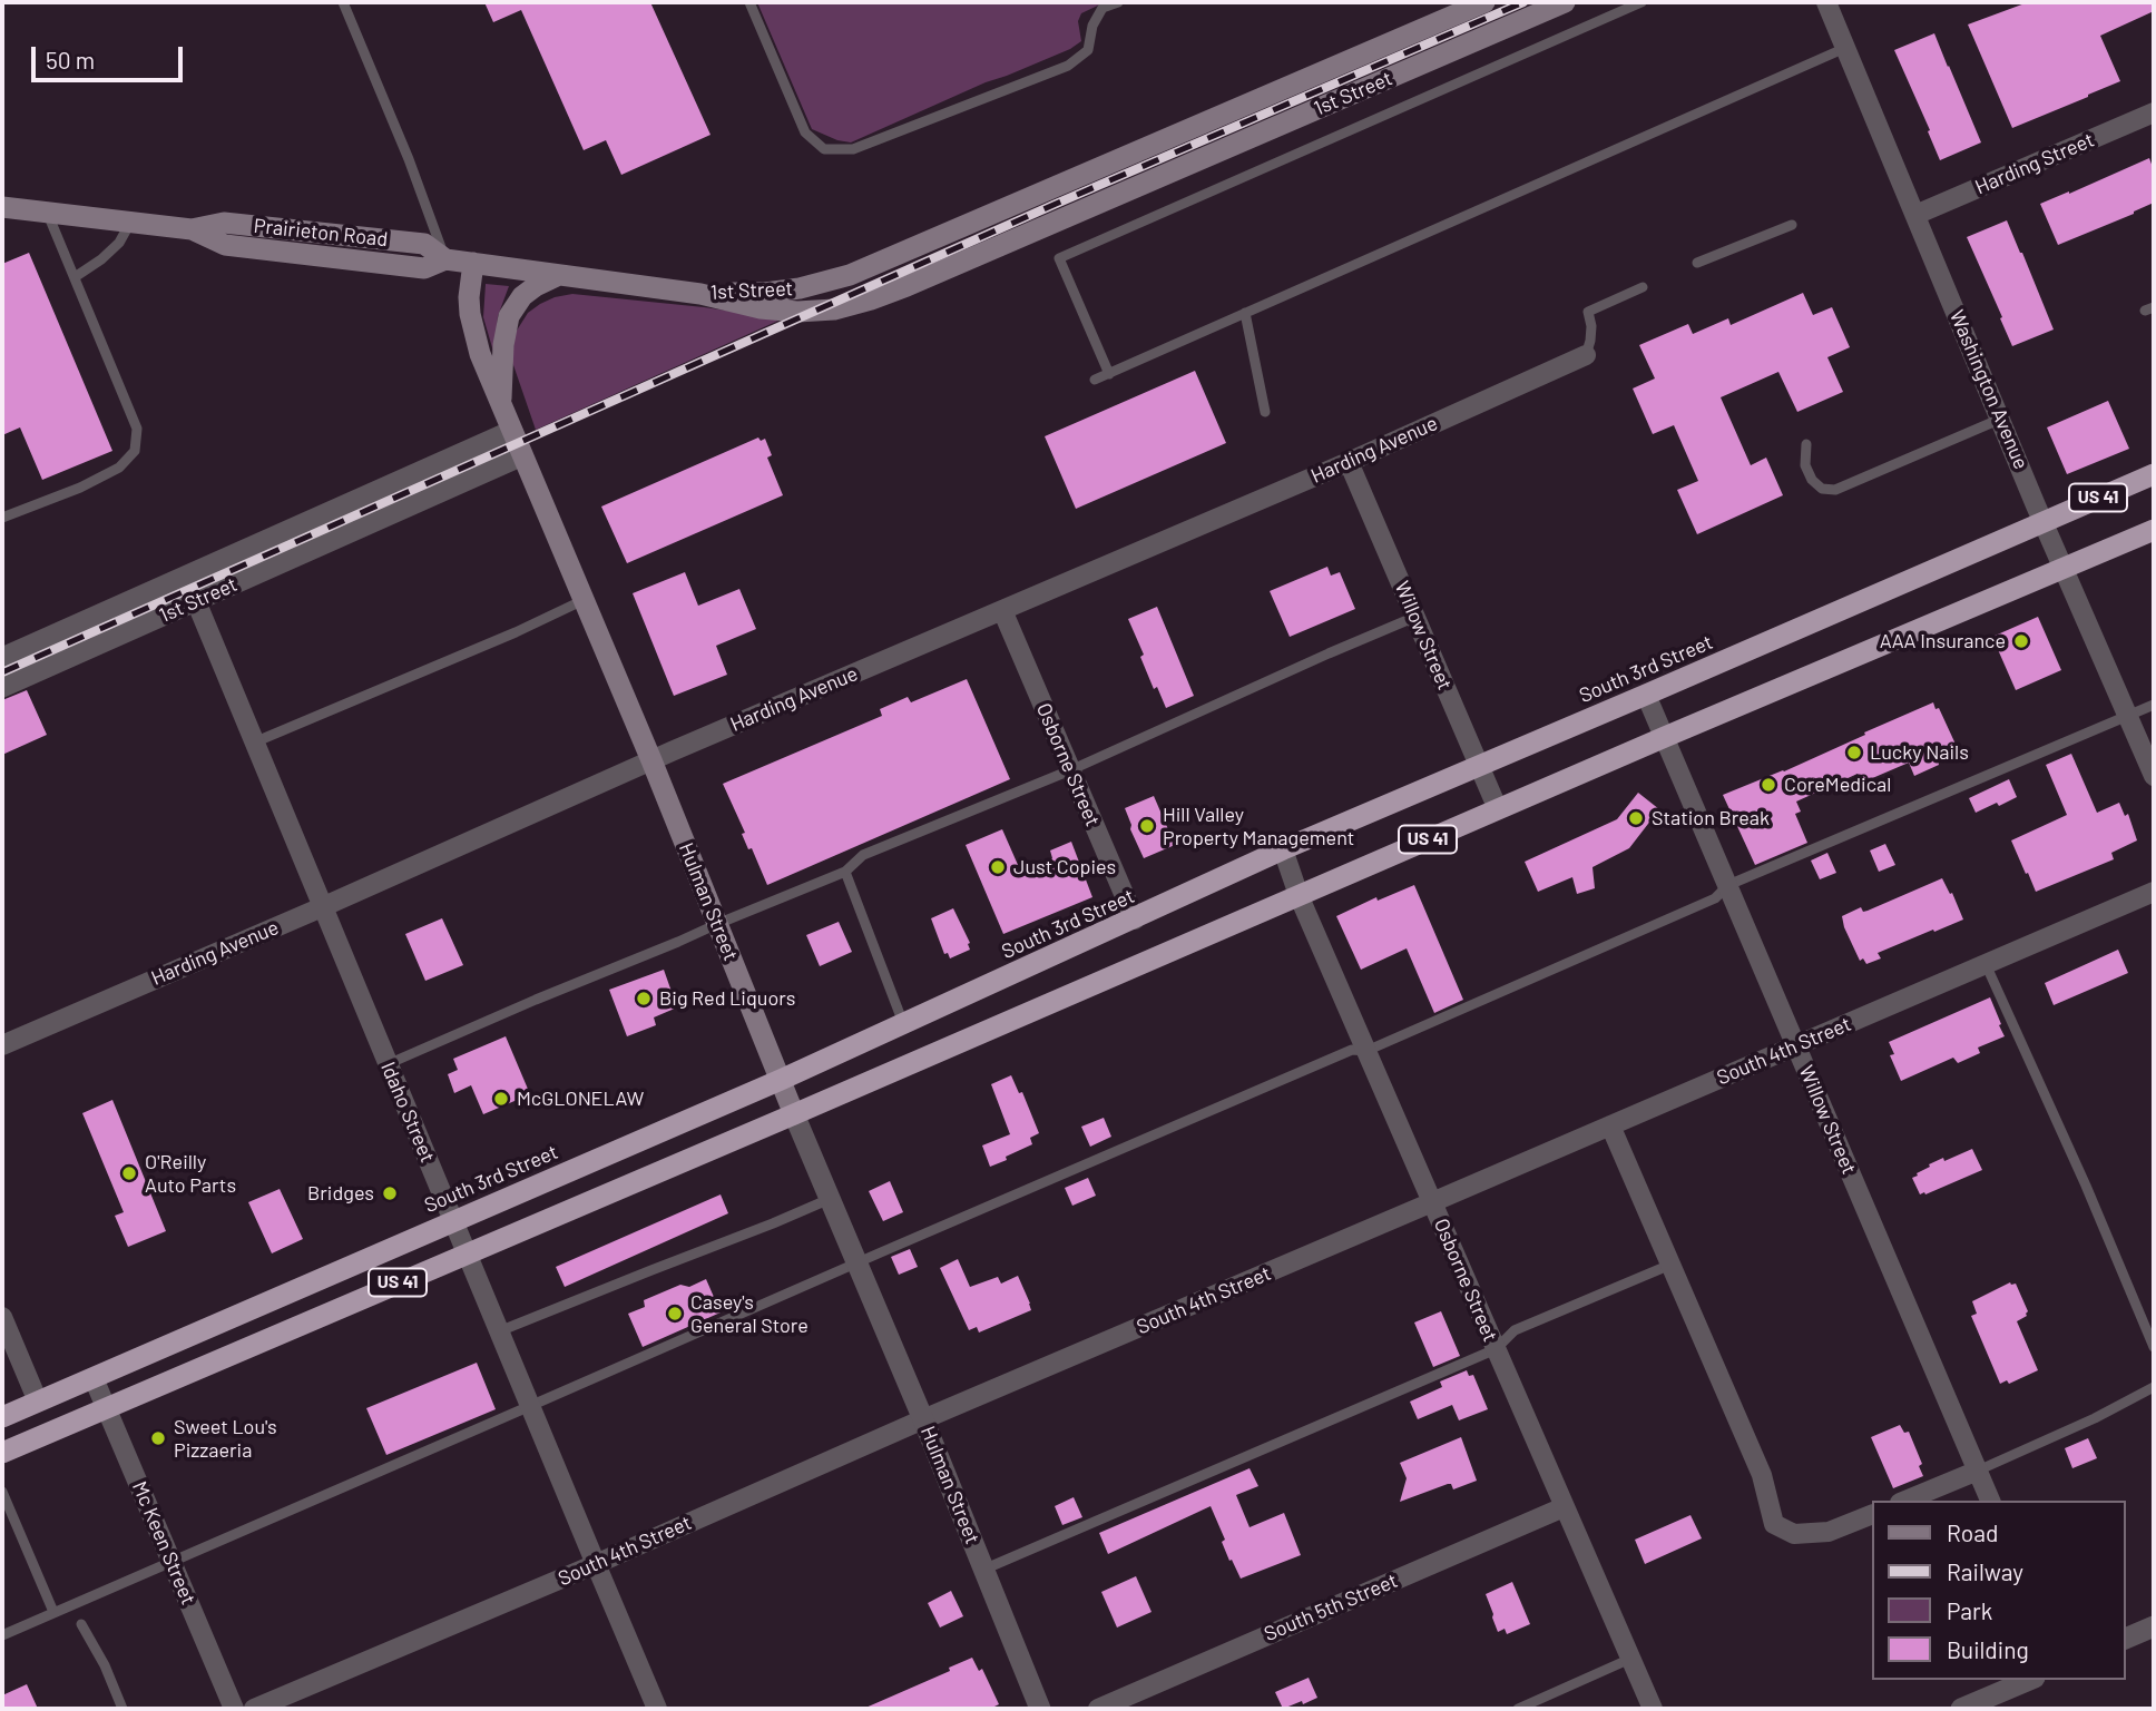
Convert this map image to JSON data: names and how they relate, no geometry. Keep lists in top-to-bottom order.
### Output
{
  "streets": {
    "highway": ["US 41", "South 3rd Street"],
    "main road": ["1st Street", "Prairieton Road", "Hulman Street"],
    "street": [
      "Harding Street",
      "Washington Avenue",
      "Harding Avenue",
      "Willow Street",
      "Osborne Street",
      "South 4th Street",
      "Idaho Street",
      "Mc Keen Street",
      "South 5th Street"
    ]
  },
  "crossings": [
    ["1st Street", "Prairieton Road"],
    ["1st Street", "Hulman Street"],
    ["1st Street", "Idaho Street"],
    ["Harding Street", "Washington Avenue"],
    ["Prairieton Road", "Hulman Street"],
    ["Washington Avenue", "US 41"],
    ["Washington Avenue", "South 3rd Street"],
    ["Harding Avenue", "Willow Street"],
    ["Harding Avenue", "Osborne Street"],
    ["Harding Avenue", "Hulman Street"],
    ["Harding Avenue", "Idaho Street"],
    ["US 41", "Willow Street"],
    ["US 41", "Osborne Street"],
    ["US 41", "Hulman Street"],
    ["US 41", "Idaho Street"],
    ["US 41", "Mc Keen Street"],
    ["Willow Street", "South 3rd Street"],
    ["Willow Street", "South 4th Street"],
    ["South 3rd Street", "Osborne Street"],
    ["South 3rd Street", "Hulman Street"],
    ["South 3rd Street", "Idaho Street"],
    ["South 3rd Street", "Mc Keen Street"],
    ["Osborne Street", "South 4th Street"],
    ["Osborne Street", "South 5th Street"],
    ["Hulman Street", "South 4th Street"],
    ["South 4th Street", "Idaho Street"]
  ],
  "places": [
    "AAA Insurance",
    "Lucky Nails",
    "CoreMedical",
    "Station Break",
    "Hill Valley Property Management",
    "Just Copies",
    "Big Red Liquors",
    "McGLONELAW",
    "O'Reilly Auto Parts",
    "Bridges",
    "Casey's General Store",
    "Sweet Lou's Pizzaeria"
  ],
  "legend": [
    "Road",
    "Railway",
    "Park",
    "Building"
  ],
  "scale_bar": "50 m"
}
